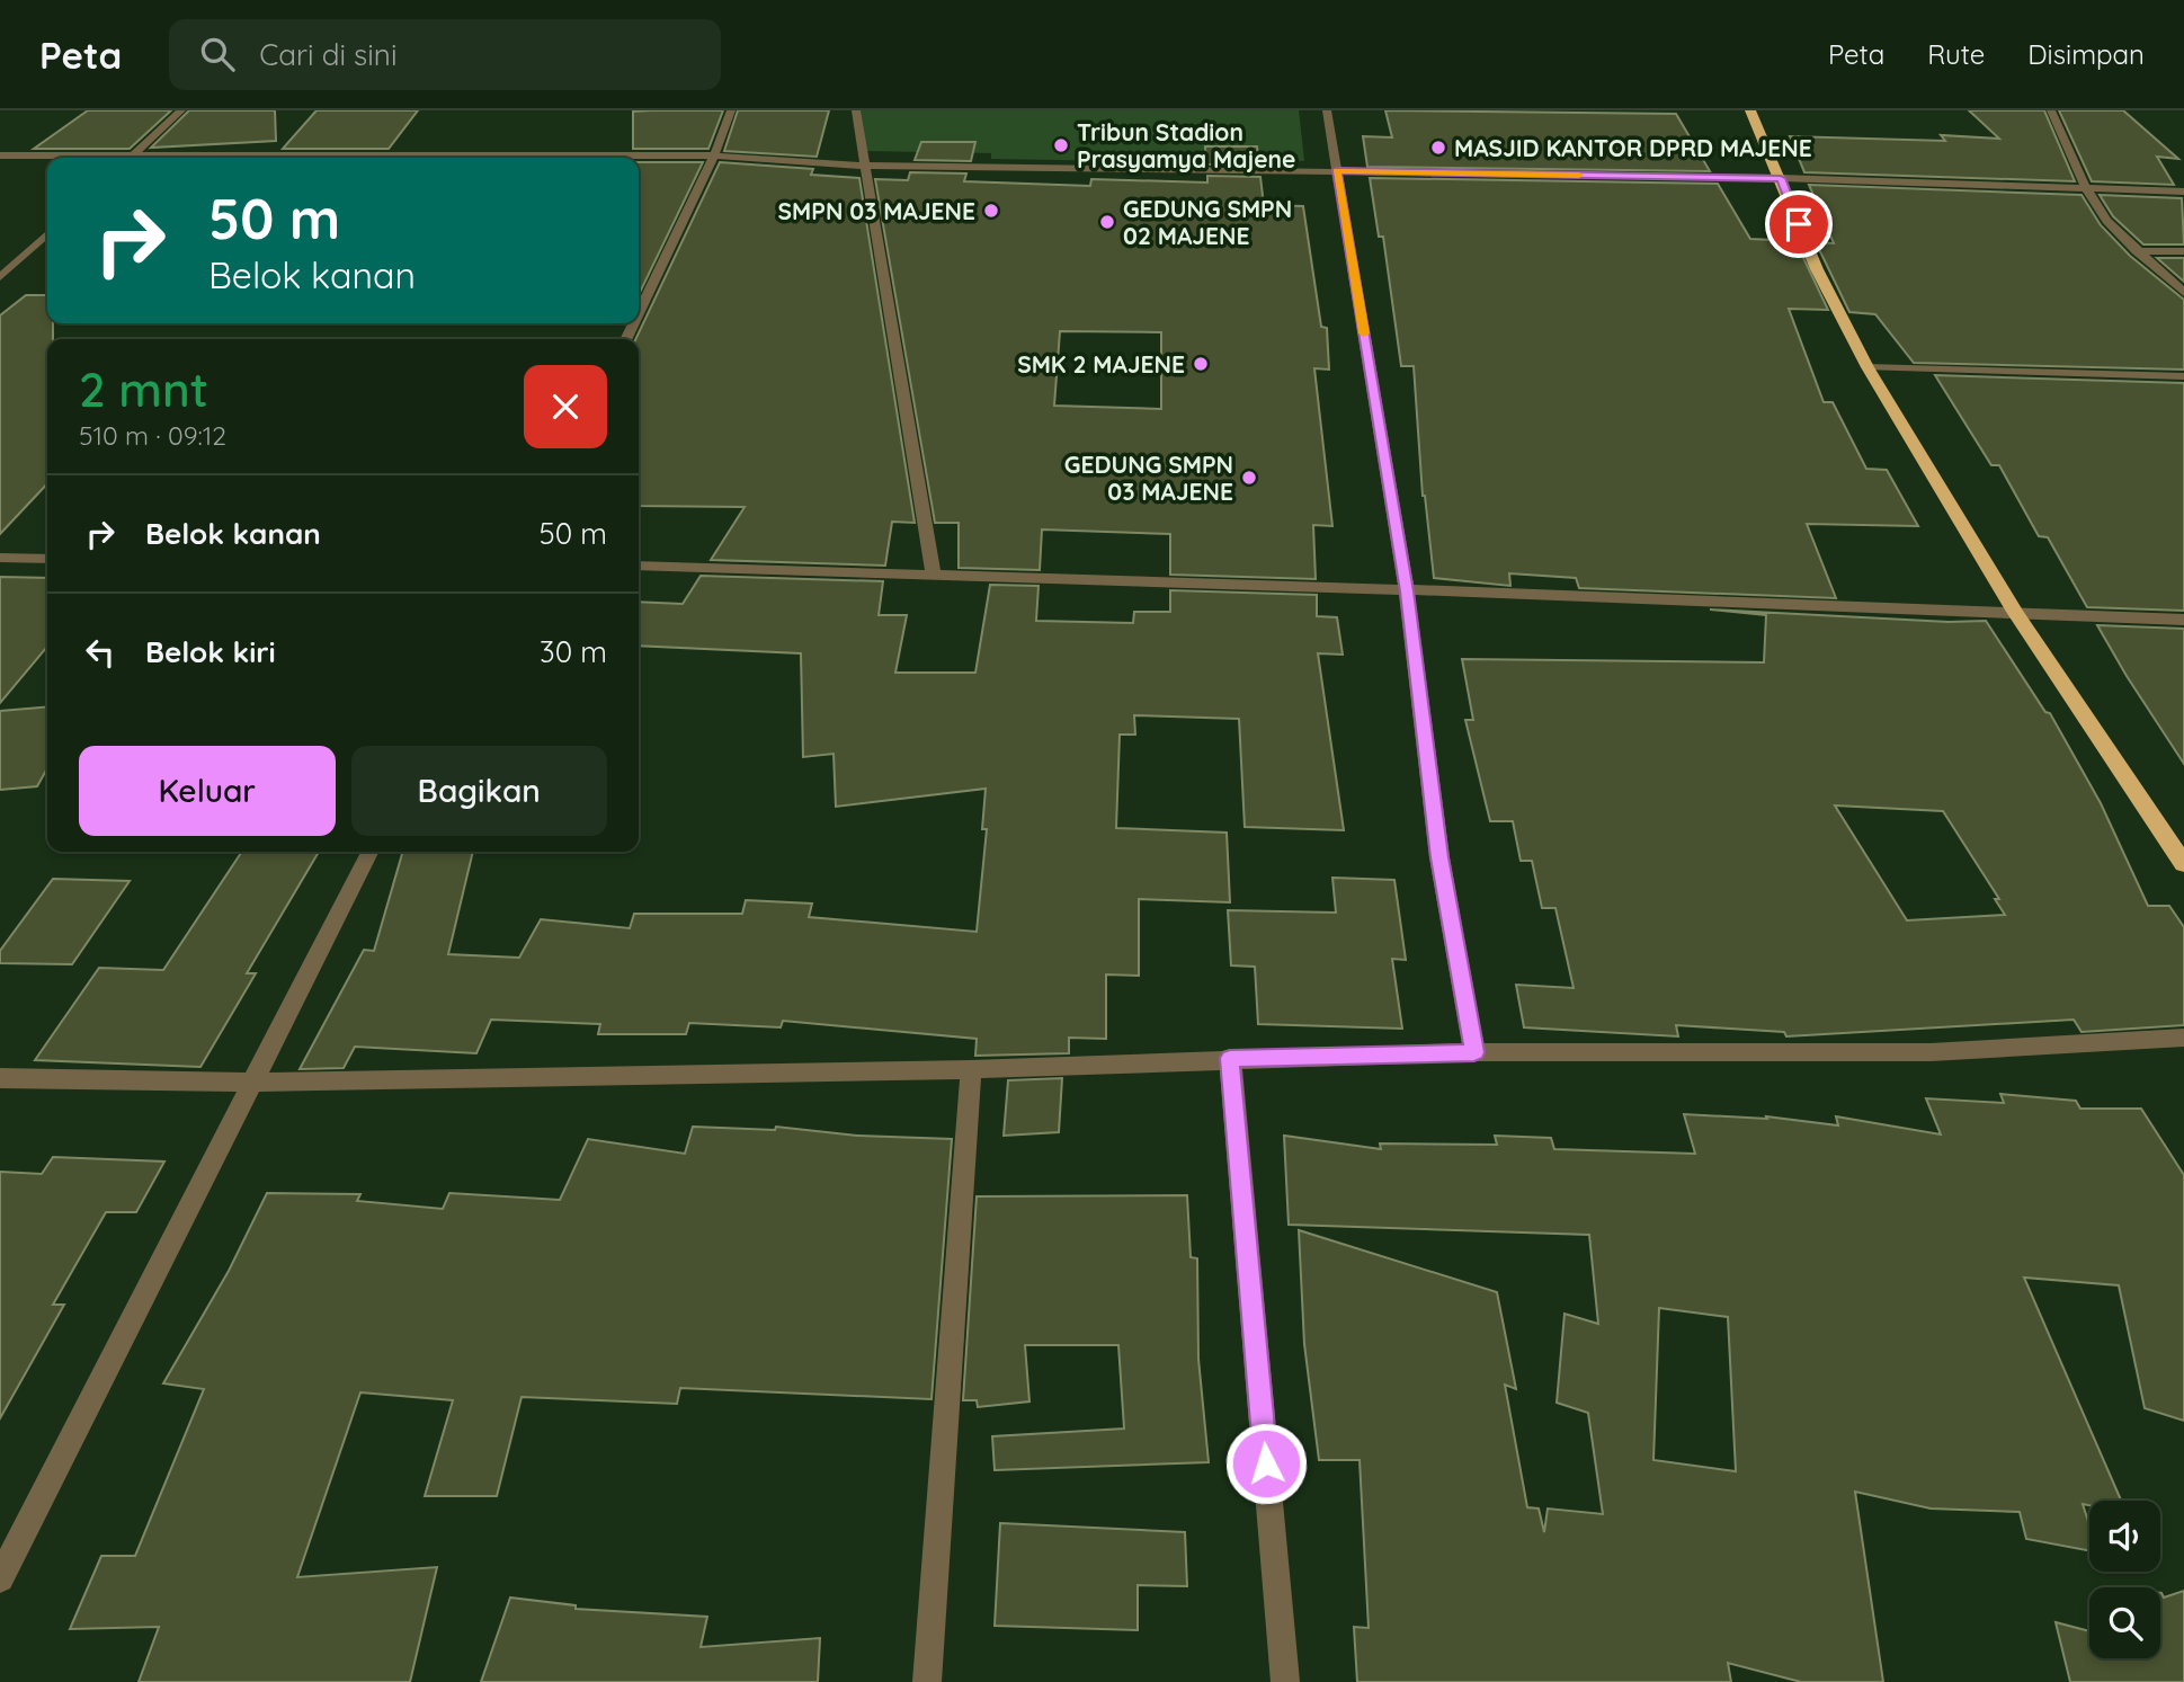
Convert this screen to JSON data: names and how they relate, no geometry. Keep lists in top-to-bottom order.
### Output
{
  "places": [
    "Tribun Stadion Prasyamya Majene",
    "MASJID KANTOR DPRD MAJENE",
    "SMPN 03 MAJENE",
    "GEDUNG SMPN 02 MAJENE",
    "SMK 2 MAJENE",
    "GEDUNG SMPN 03 MAJENE"
  ],
  "page": {
    "header": "Peta",
    "search": "Cari di sini",
    "nav": ["Peta", "Rute", "Disimpan"],
    "turn": ["50 m", "Belok kanan"],
    "heading": ["2 mnt", "510 m · 09:12"],
    "list": [
      {
        "name": "Belok kanan",
        "value": "50 m"
      },
      {
        "name": "Belok kiri",
        "value": "30 m"
      }
    ],
    "buttons": ["Keluar", "Bagikan"]
  }
}
